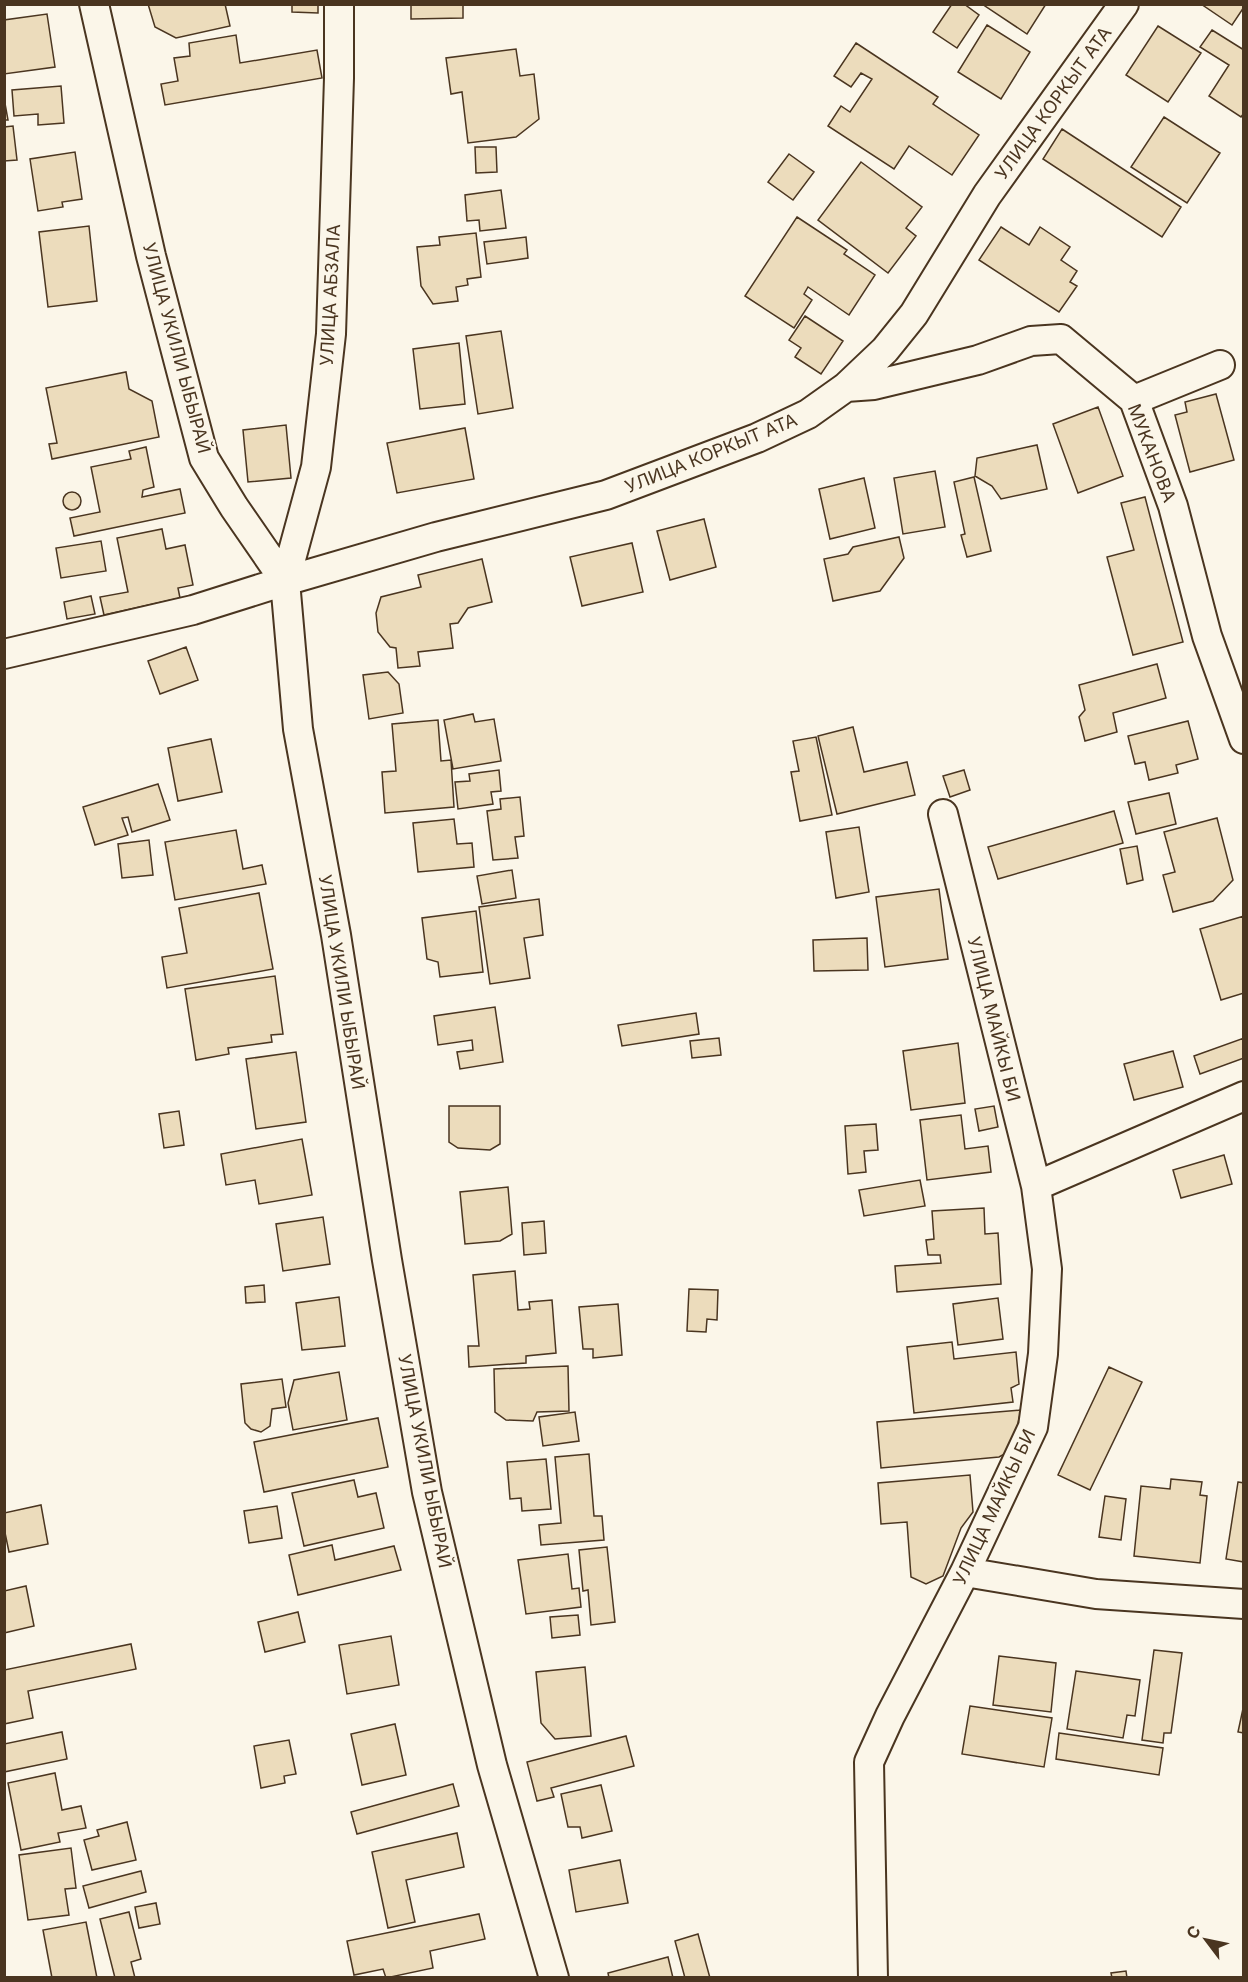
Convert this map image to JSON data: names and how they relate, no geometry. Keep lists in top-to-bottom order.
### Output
{
  "streets": {
    "street": [
      "УЛИЦА КОРКЫТ АТА",
      "УЛИЦА АБЗАЛА",
      "УЛИЦА УКИЛИ ЫБЫРАЙ",
      "МУКАНОВА",
      "УЛИЦА МАЙКЫ БИ"
    ]
  },
  "crossings": [
    ["УЛИЦА КОРКЫТ АТА", "УЛИЦА АБЗАЛА"],
    ["УЛИЦА КОРКЫТ АТА", "УЛИЦА УКИЛИ ЫБЫРАЙ"],
    ["УЛИЦА КОРКЫТ АТА", "МУКАНОВА"],
    ["УЛИЦА АБЗАЛА", "УЛИЦА УКИЛИ ЫБЫРАЙ"]
  ],
  "north": "top left"
}
